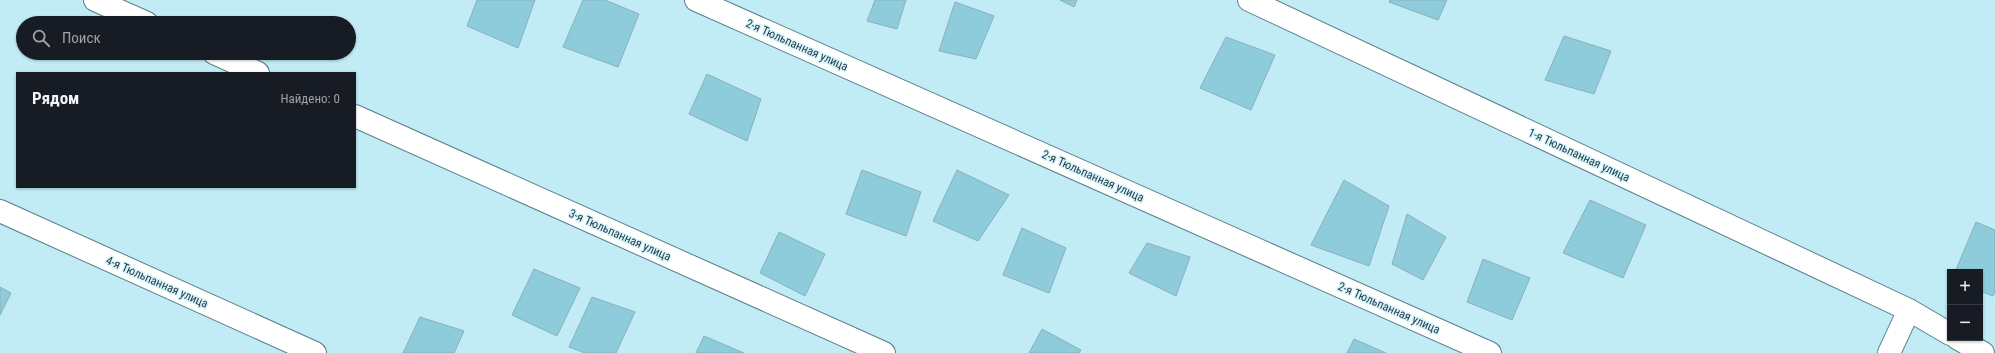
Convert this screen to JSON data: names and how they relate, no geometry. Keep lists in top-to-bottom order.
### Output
{
  "streets": {
    "street": [
      "2-я Тюльпанная улица",
      "1-я Тюльпанная улица",
      "3-я Тюльпанная улица",
      "4-я Тюльпанная улица"
    ]
  },
  "page": {
    "search": "Поиск",
    "heading": ["Рядом", "Найдено: 0"],
    "map_buttons": ["+", "−"]
  }
}
